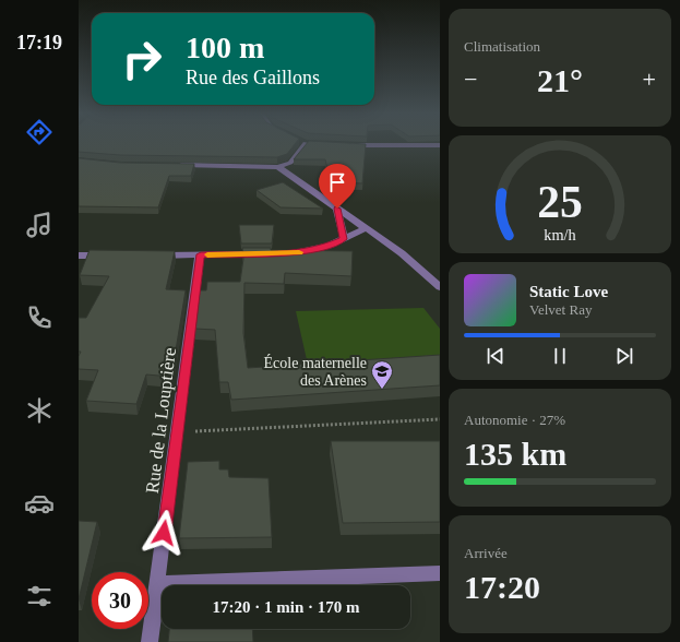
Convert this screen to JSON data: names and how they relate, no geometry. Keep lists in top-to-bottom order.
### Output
{
  "streets": {
    "street": ["Rue de la Louptière"]
  },
  "places": {
    "school or university": ["École maternelle des Arènes"]
  },
  "page": {
    "tabs": "17:19",
    "tile": [
      "Climatisation",
      ["Autonomie · 27%", "135 km"],
      ["Arrivée", "17:20"]
    ],
    "turn": ["100 m", "Rue des Gaillons"],
    "heat": ["−", "21°", "+"],
    "song": ["Static Love", "Velvet Ray"],
    "limit": "30",
    "trip": "17:20 · 1 min · 170 m",
    "gauge": ["25", "km/h"]
  }
}
